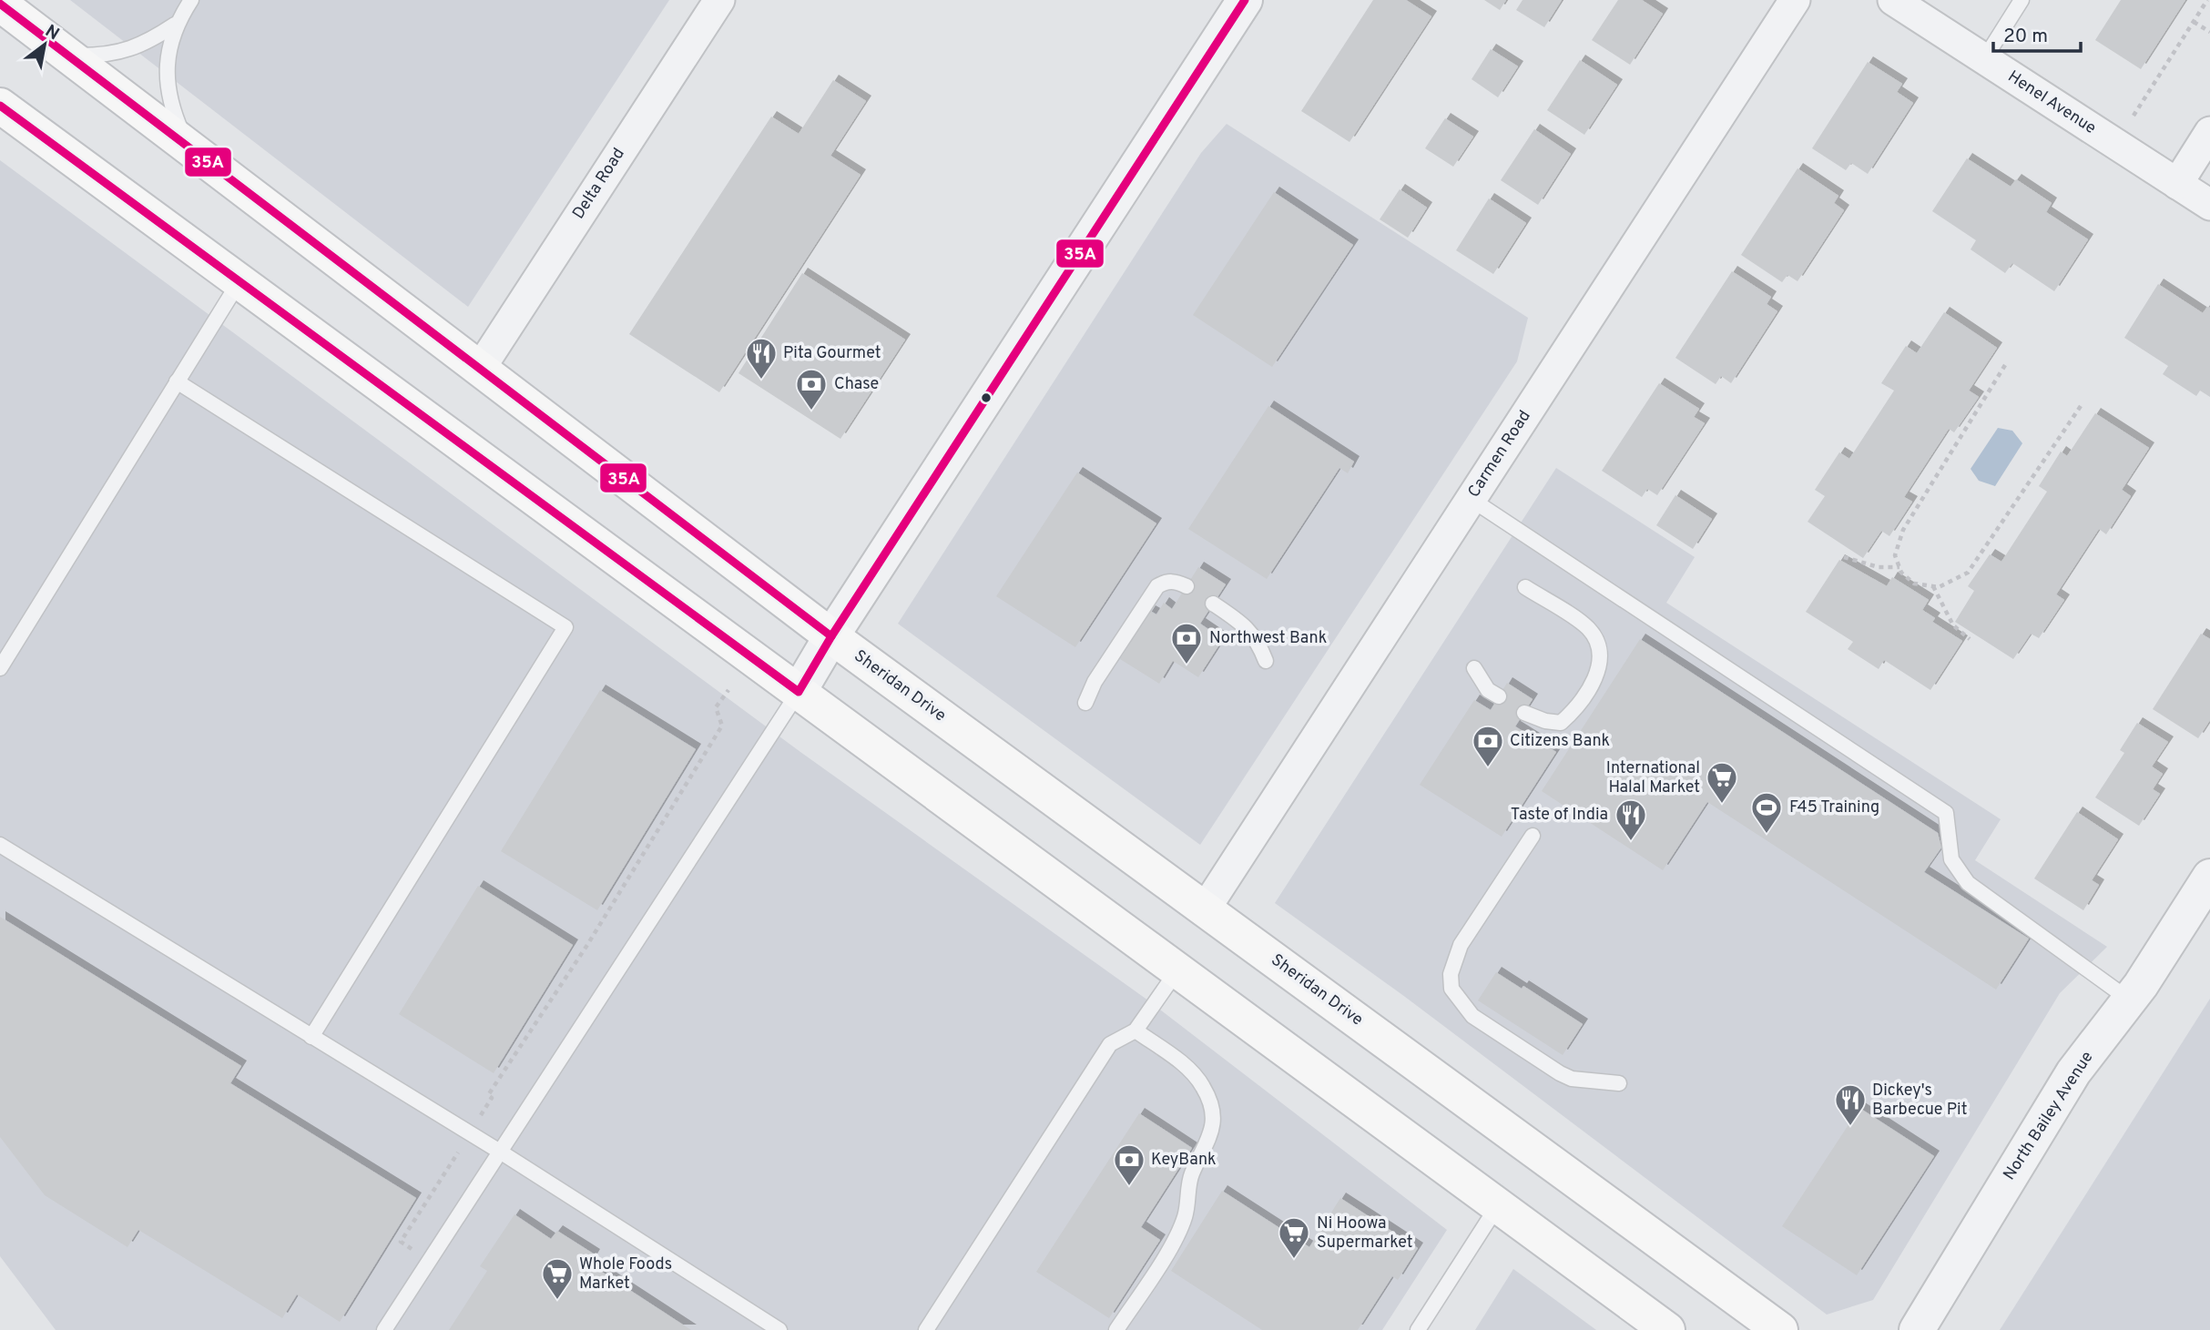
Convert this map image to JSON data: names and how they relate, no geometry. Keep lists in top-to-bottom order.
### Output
{
  "streets": {
    "main road": ["Sheridan Drive"],
    "street": [
      "Henel Avenue",
      "Delta Road",
      "Carmen Road",
      "North Bailey Avenue"
    ]
  },
  "crossings": [
    ["Delta Road", "Sheridan Drive"],
    ["Carmen Road", "Sheridan Drive"]
  ],
  "places": {
    "restaurant": ["Pita Gourmet", "Taste of India", "Dickey's Barbecue Pit"],
    "bank": [
      "Chase",
      "Northwest Bank",
      "Citizens Bank",
      "KeyBank"
    ],
    "supermarket": ["International Halal Market", "Ni Hoowa Supermarket", "Whole Foods Market"],
    "sports": ["F45 Training"]
  },
  "lines": ["transit line 35A"],
  "scale_bar": "20 m",
  "north": "top right"
}
